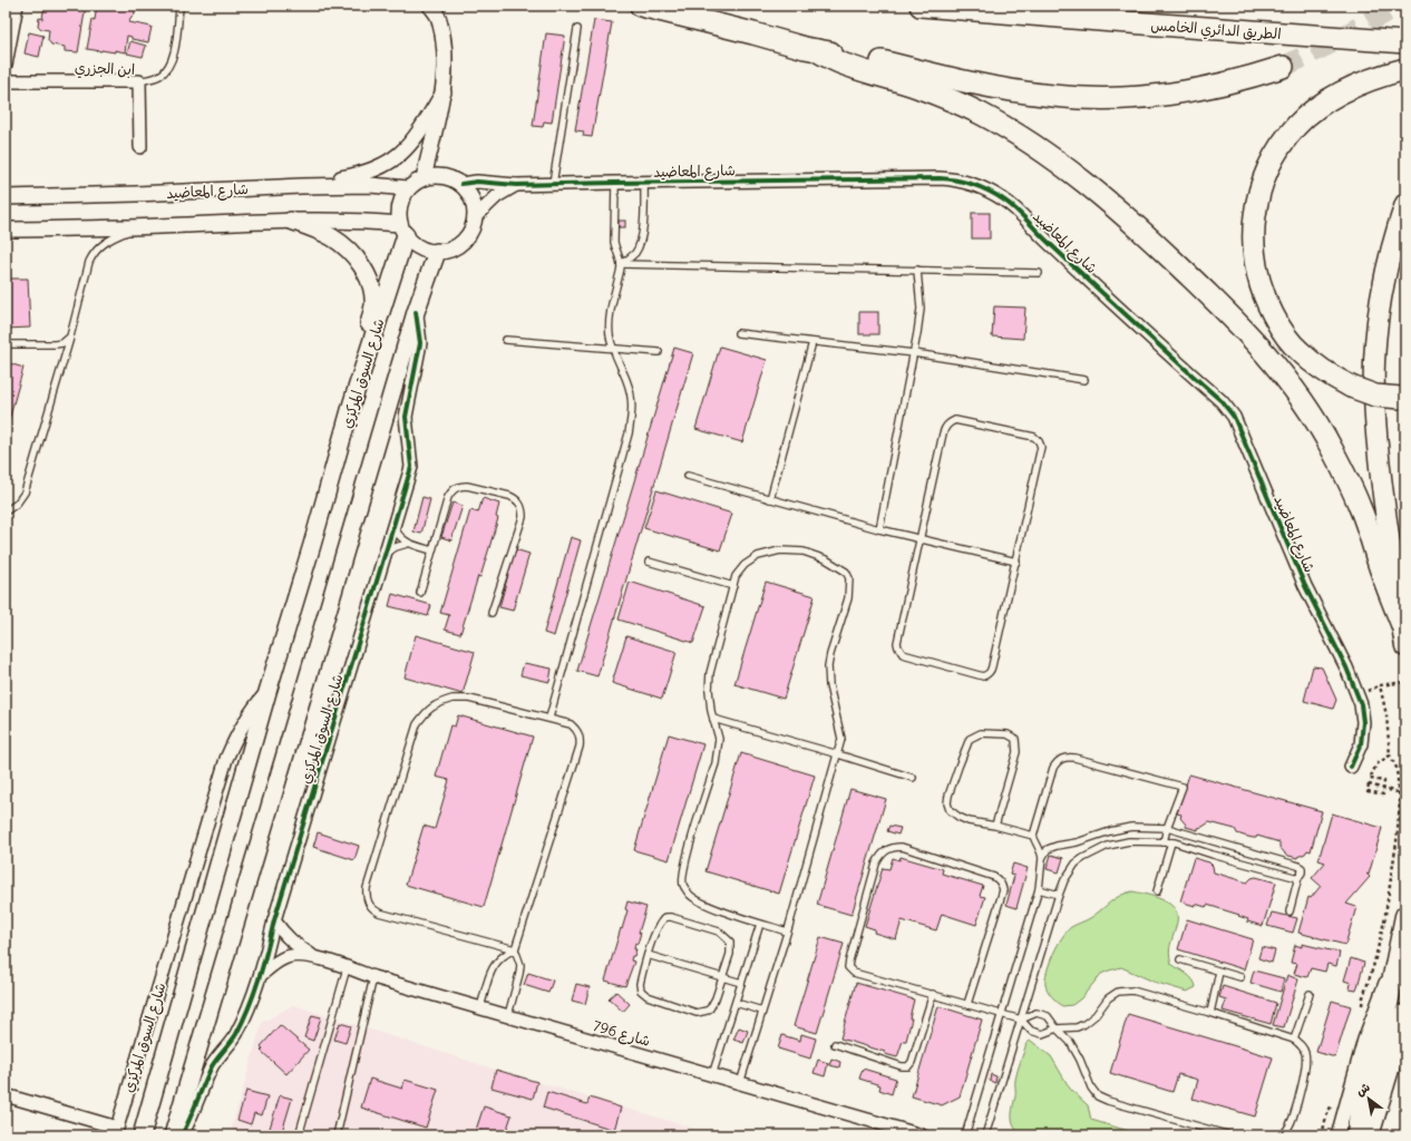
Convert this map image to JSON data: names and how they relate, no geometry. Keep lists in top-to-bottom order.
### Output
{
  "streets": {
    "highway": ["الطريق الدائري الخامس"],
    "main road": ["شارع السوق المركزي"],
    "street": ["ابن الجزري", "شارع المعاضيد", "شارع 796"]
  },
  "crossings": [
    ["شارع المعاضيد", "شارع السوق المركزي"],
    ["شارع السوق المركزي", "شارع 796"]
  ],
  "north": "top left"
}
